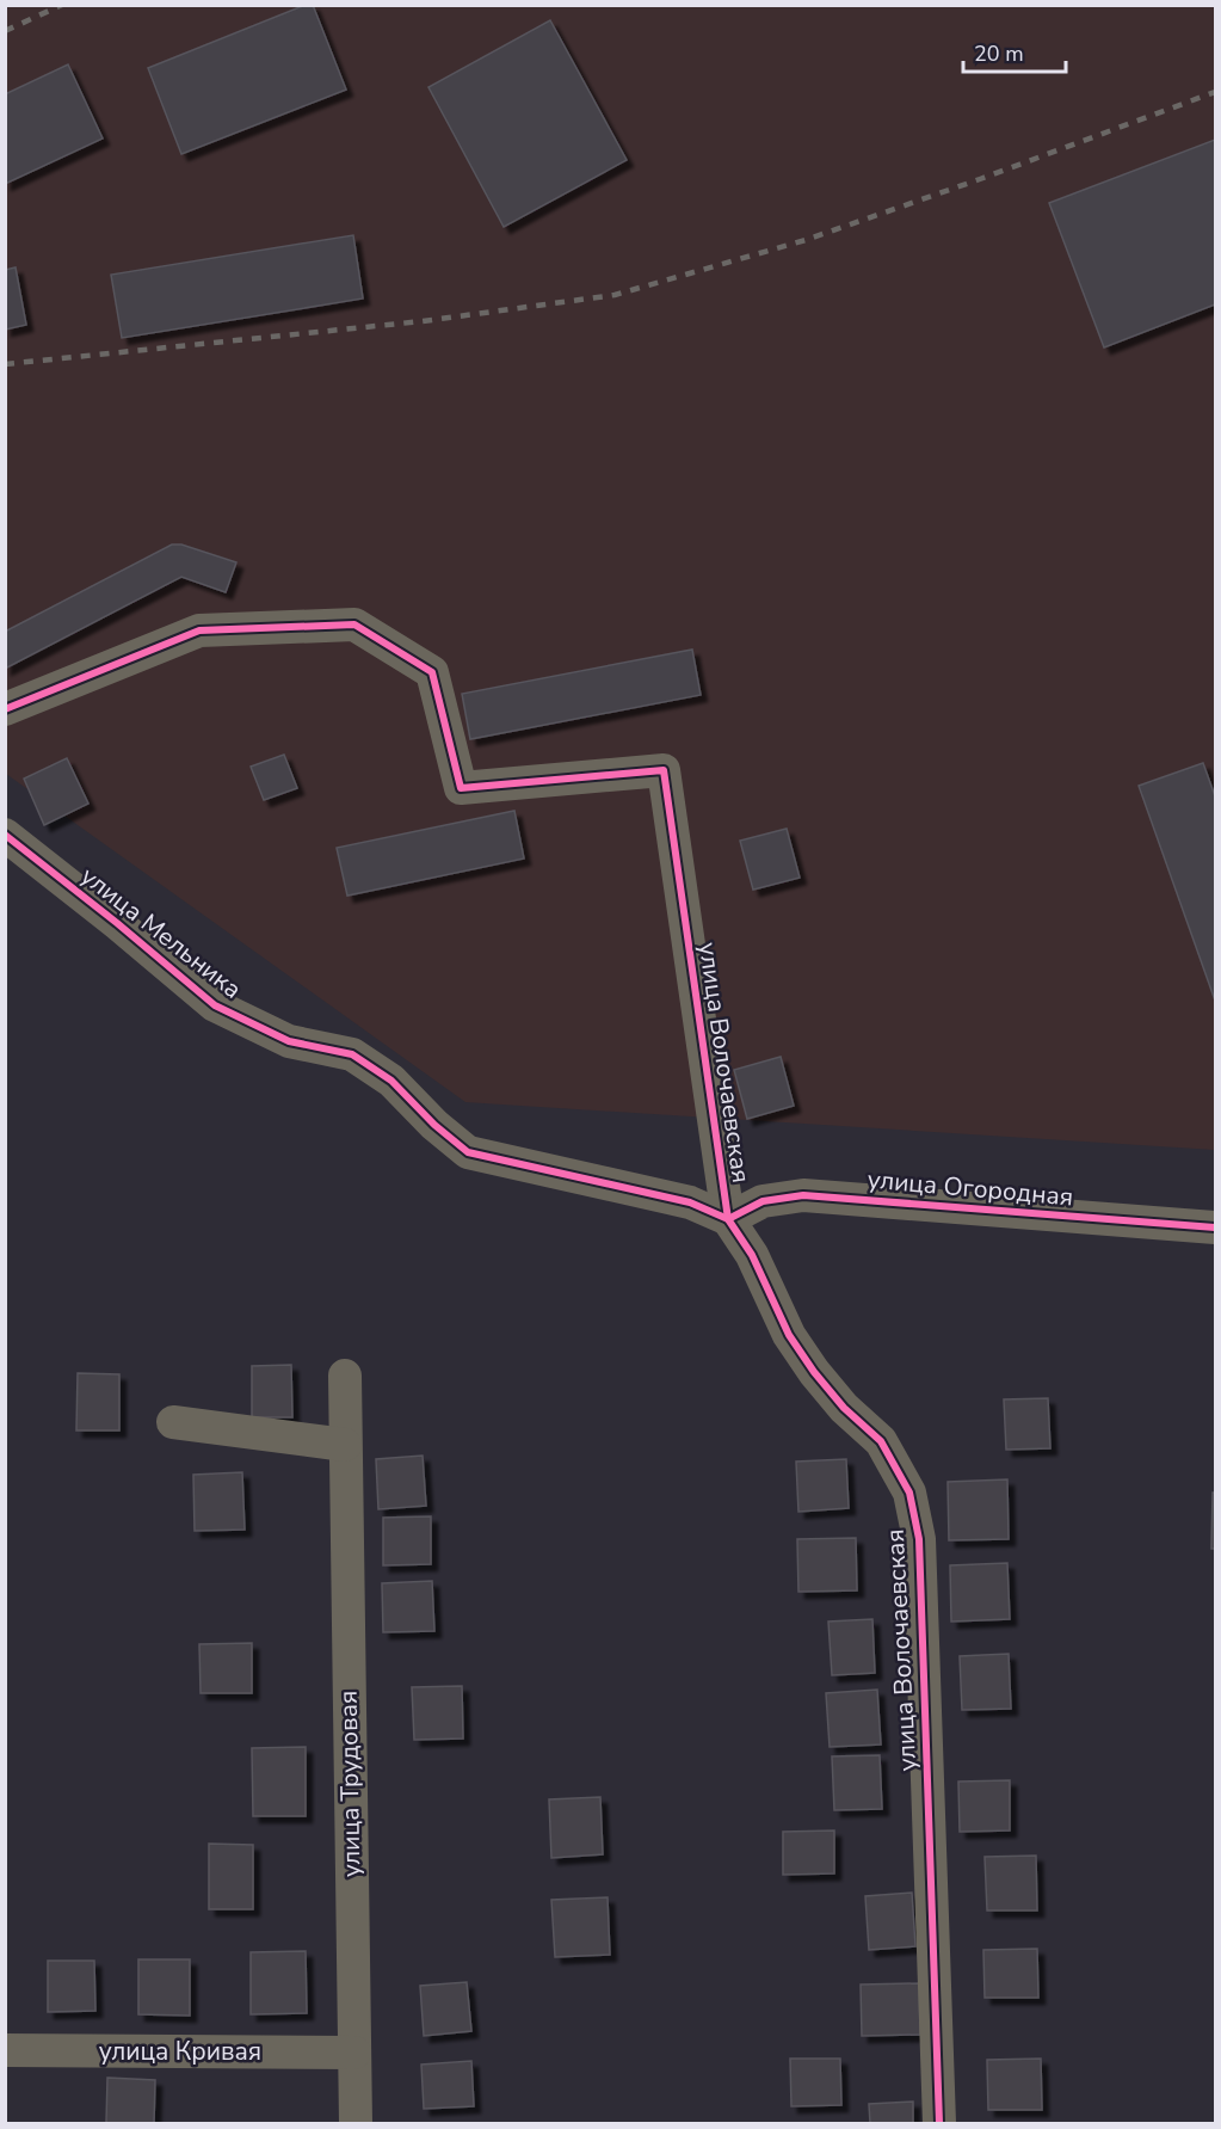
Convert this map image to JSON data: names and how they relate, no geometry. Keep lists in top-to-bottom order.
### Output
{
  "streets": {
    "street": [
      "улица Мельника",
      "улица Волочаевская",
      "улица Огородная",
      "улица Трудовая",
      "улица Кривая"
    ]
  },
  "crossings": [
    ["улица Мельника", "улица Волочаевская"],
    ["улица Мельника", "улица Огородная"],
    ["улица Волочаевская", "улица Огородная"],
    ["улица Трудовая", "улица Кривая"]
  ],
  "scale_bar": "20 m"
}
